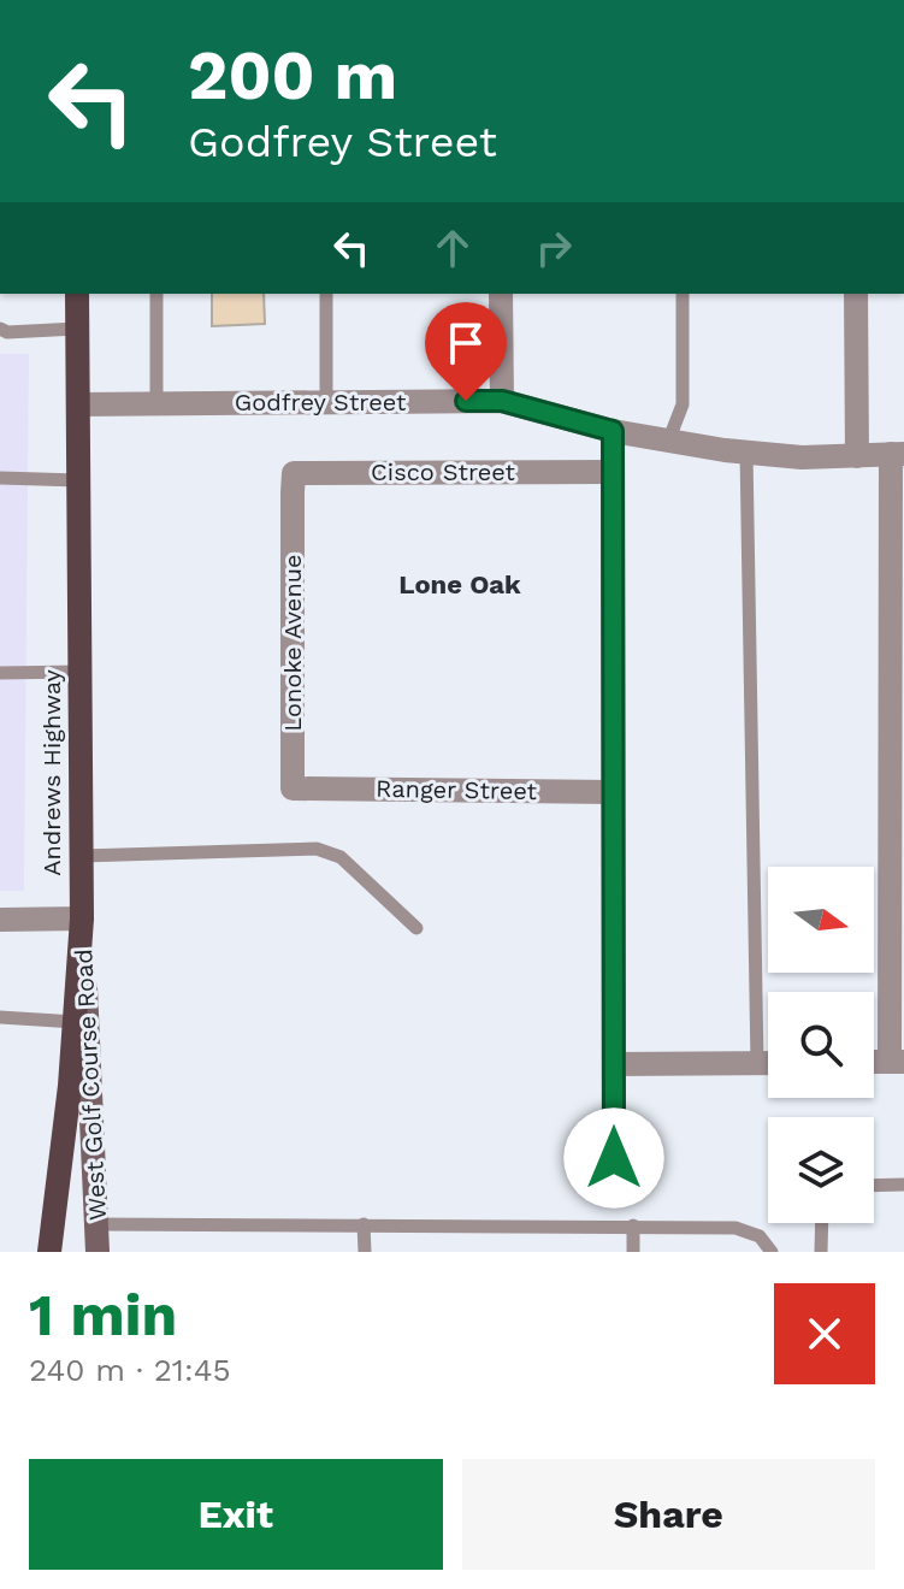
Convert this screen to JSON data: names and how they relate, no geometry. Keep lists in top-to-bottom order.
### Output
{
  "streets": {
    "main road": ["Andrews Highway", "West Golf Course Road"],
    "street": [
      "Godfrey Street",
      "Cisco Street",
      "Lonoke Avenue",
      "Ranger Street"
    ]
  },
  "crossings": [
    ["Godfrey Street", "Andrews Highway"],
    ["Cisco Street", "Lonoke Avenue"],
    ["Lonoke Avenue", "Ranger Street"],
    ["Andrews Highway", "West Golf Course Road"]
  ],
  "districts": ["Lone Oak"],
  "north": "right",
  "page": {
    "turn": ["200 m", "Godfrey Street"],
    "heading": ["1 min", "240 m · 21:45"],
    "buttons": ["Exit", "Share"]
  }
}
